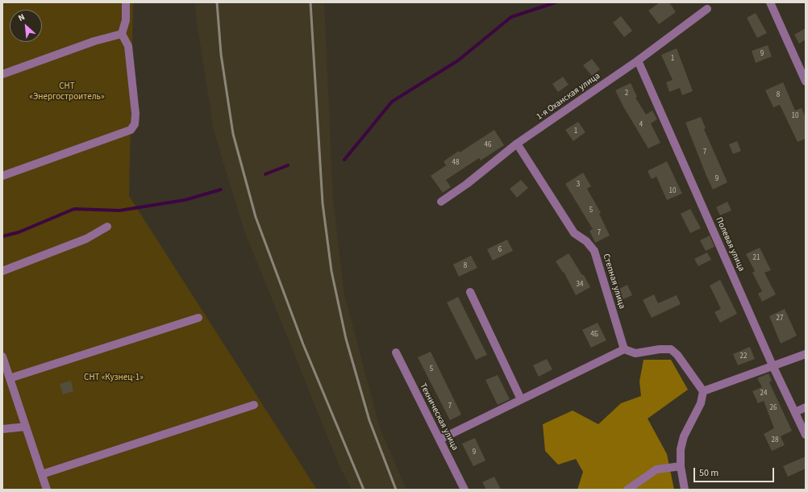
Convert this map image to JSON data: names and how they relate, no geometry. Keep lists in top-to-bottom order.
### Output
{
  "streets": {
    "street": [
      "1-я Оханская улица",
      "Полевая улица",
      "Степная улица",
      "Техническая улица"
    ]
  },
  "crossings": [
    ["1-я Оханская улица", "Полевая улица"],
    ["1-я Оханская улица", "Степная улица"]
  ],
  "parks": ["СНТ «Энергостроитель»", "СНТ «Кузнец-1»"],
  "house_numbers": [
    "9",
    "1",
    "2",
    "8",
    "10",
    "4",
    "1",
    "46",
    "7",
    "48",
    "9",
    "3",
    "10",
    "5",
    "7",
    "6",
    "21",
    "8",
    "34",
    "27",
    "4Б",
    "22",
    "5",
    "24",
    "7",
    "26",
    "28",
    "9"
  ],
  "scale_bar": "50 m",
  "north": "top left"
}
